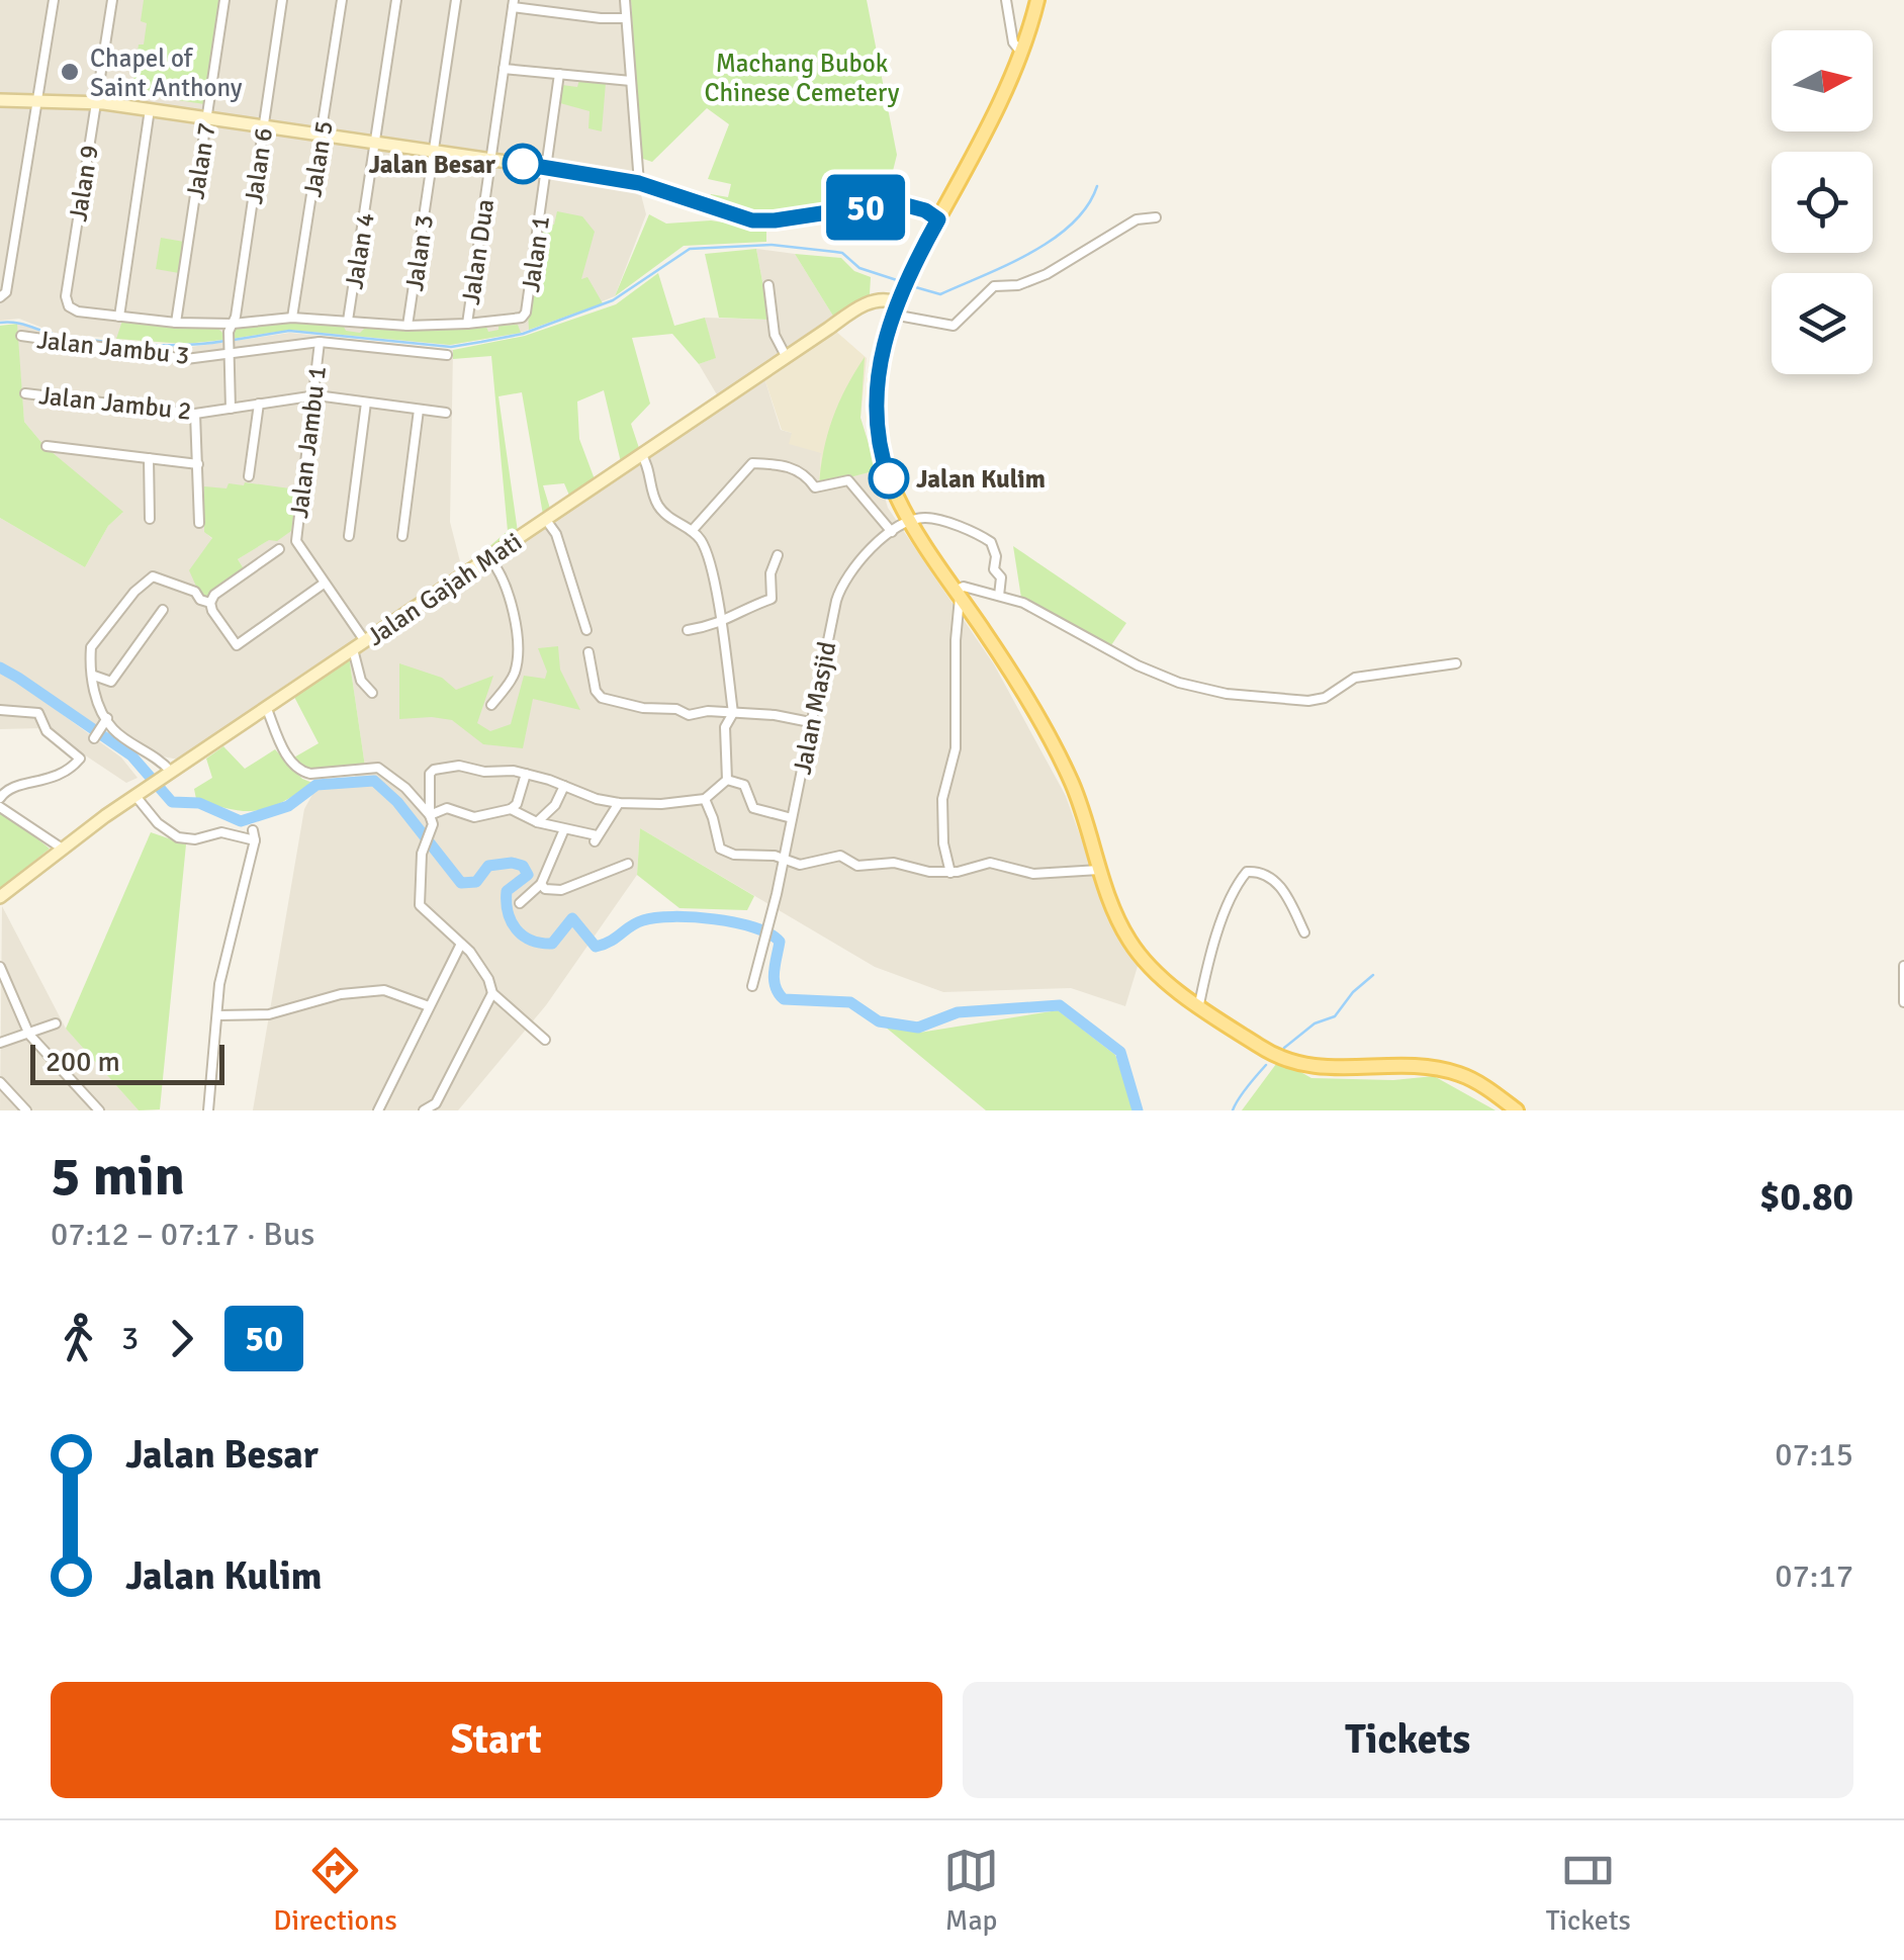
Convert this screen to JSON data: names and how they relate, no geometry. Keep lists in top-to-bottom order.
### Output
{
  "streets": {
    "main road": ["Jalan Gajah Mati"],
    "street": [
      "Jalan 5",
      "Jalan 7",
      "Jalan 6",
      "Jalan 9",
      "Jalan 4",
      "Jalan Dua",
      "Jalan 3",
      "Jalan 1",
      "Jalan Jambu 3",
      "Jalan Jambu 2",
      "Jalan Jambu 1",
      "Jalan Masjid"
    ]
  },
  "crossings": [
    ["Jalan 6", "Jalan Jambu 3"],
    ["Jalan 6", "Jalan Jambu 2"],
    ["Jalan Dua", "Jalan 1"],
    ["Jalan Jambu 3", "Jalan Jambu 1"],
    ["Jalan Jambu 2", "Jalan Jambu 1"],
    ["Jalan Jambu 1", "Jalan Gajah Mati"]
  ],
  "parks": ["Machang Bubok Chinese Cemetery"],
  "places": ["Chapel of Saint Anthony", "Jalan Besar", "Jalan Kulim"],
  "lines": ["bus line 50"],
  "scale_bar": "200 m",
  "north": "right",
  "page": {
    "on_map": "50",
    "scale": "200 m",
    "heading": ["5 min", "07:12 – 07:17 · Bus", "$0.80"],
    "legs": ["3", "50"],
    "list": [
      {
        "name": "Jalan Besar",
        "value": "07:15"
      },
      {
        "name": "Jalan Kulim",
        "value": "07:17"
      }
    ],
    "buttons": ["Start", "Tickets"],
    "tabs": ["Directions", "Map", "Tickets"]
  }
}
